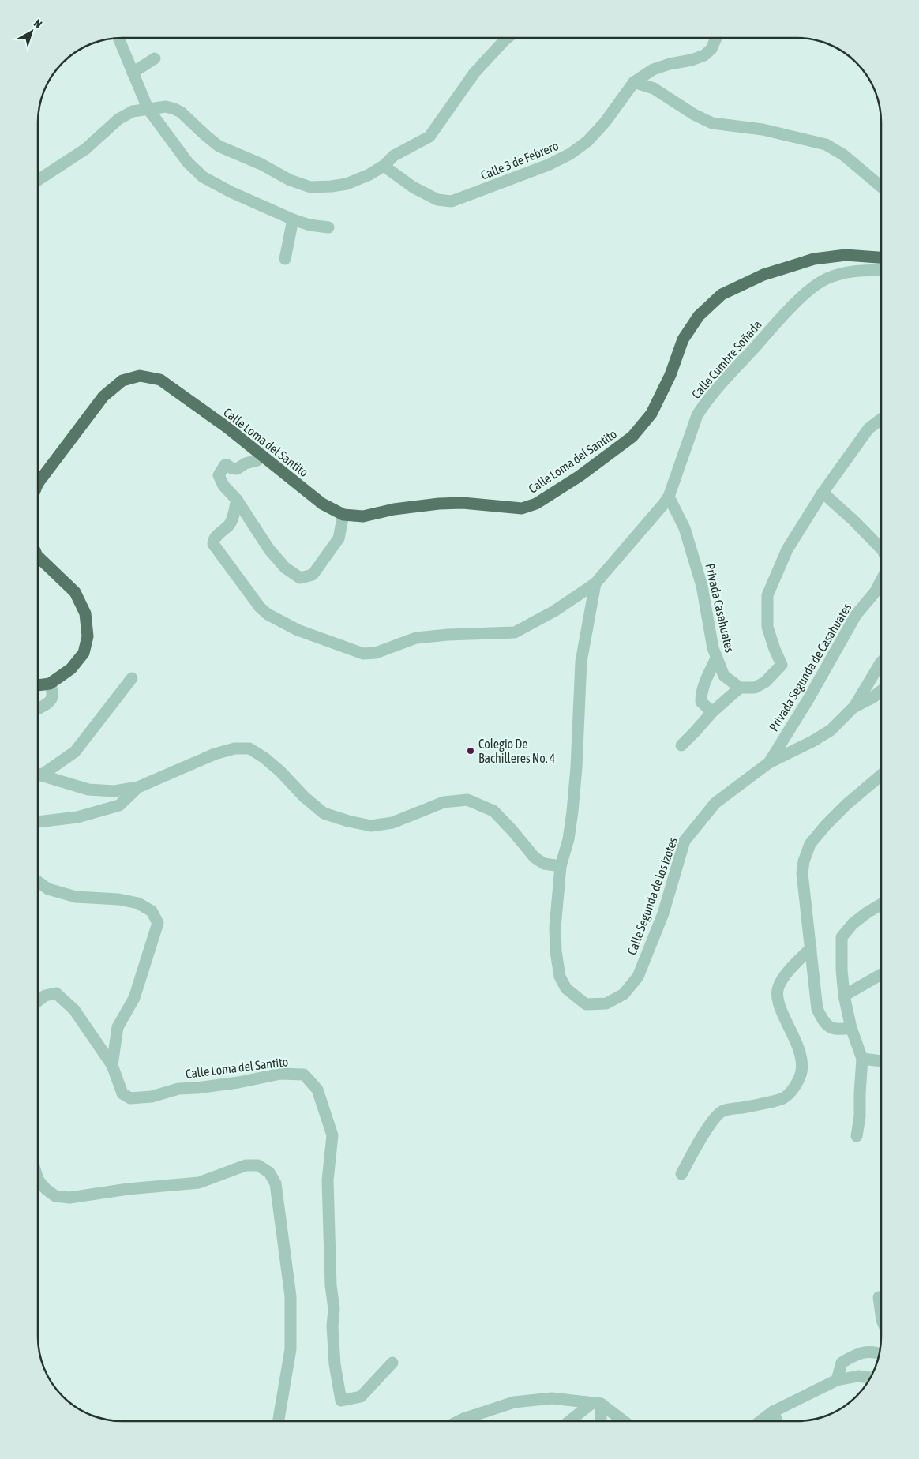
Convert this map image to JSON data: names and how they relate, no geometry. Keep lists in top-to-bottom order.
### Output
{
  "streets": {
    "main road": ["Calle Loma del Santito"],
    "street": [
      "Calle 3 de Febrero",
      "Calle Cumbre Soñada",
      "Privada Casahuates",
      "Privada Segunda de Casahuates",
      "Calle Segunda de los Izotes"
    ]
  },
  "crossings": [
    ["Calle Cumbre Soñada", "Privada Casahuates"],
    ["Privada Segunda de Casahuates", "Calle Segunda de los Izotes"]
  ],
  "places": ["Colegio De Bachilleres No. 4"],
  "north": "top right"
}
